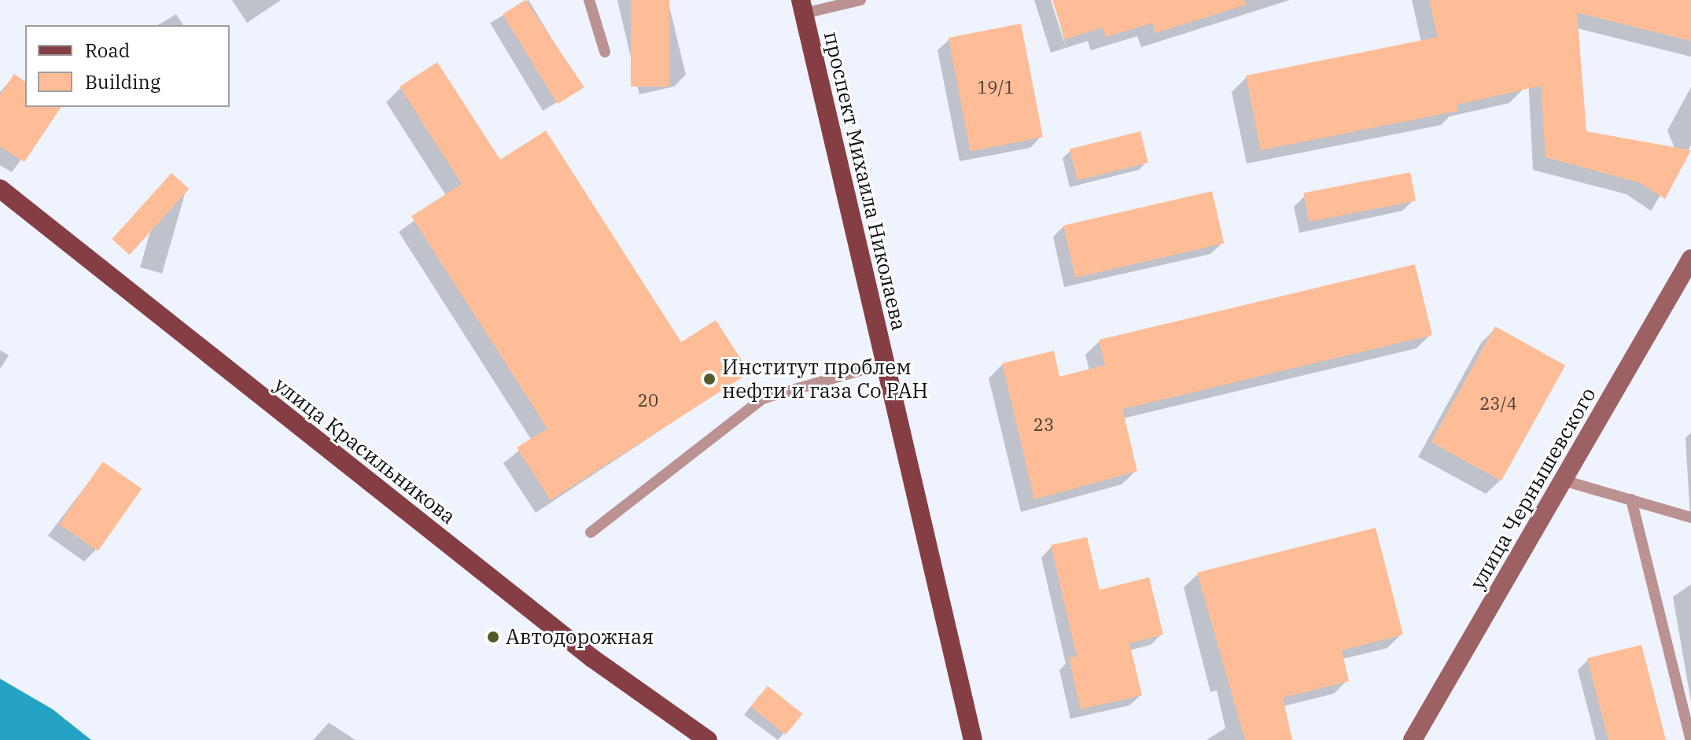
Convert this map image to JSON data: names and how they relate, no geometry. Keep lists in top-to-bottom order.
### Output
{
  "streets": {
    "main road": ["проспект Михаила Николаева", "улица Красильникова", "улица Чернышевского"]
  },
  "places": ["Институт проблем нефти и газа Со РАН", "Автодорожная"],
  "house_numbers": [
    "19/1",
    "20",
    "23/4",
    "23"
  ],
  "legend": ["Road", "Building"]
}
